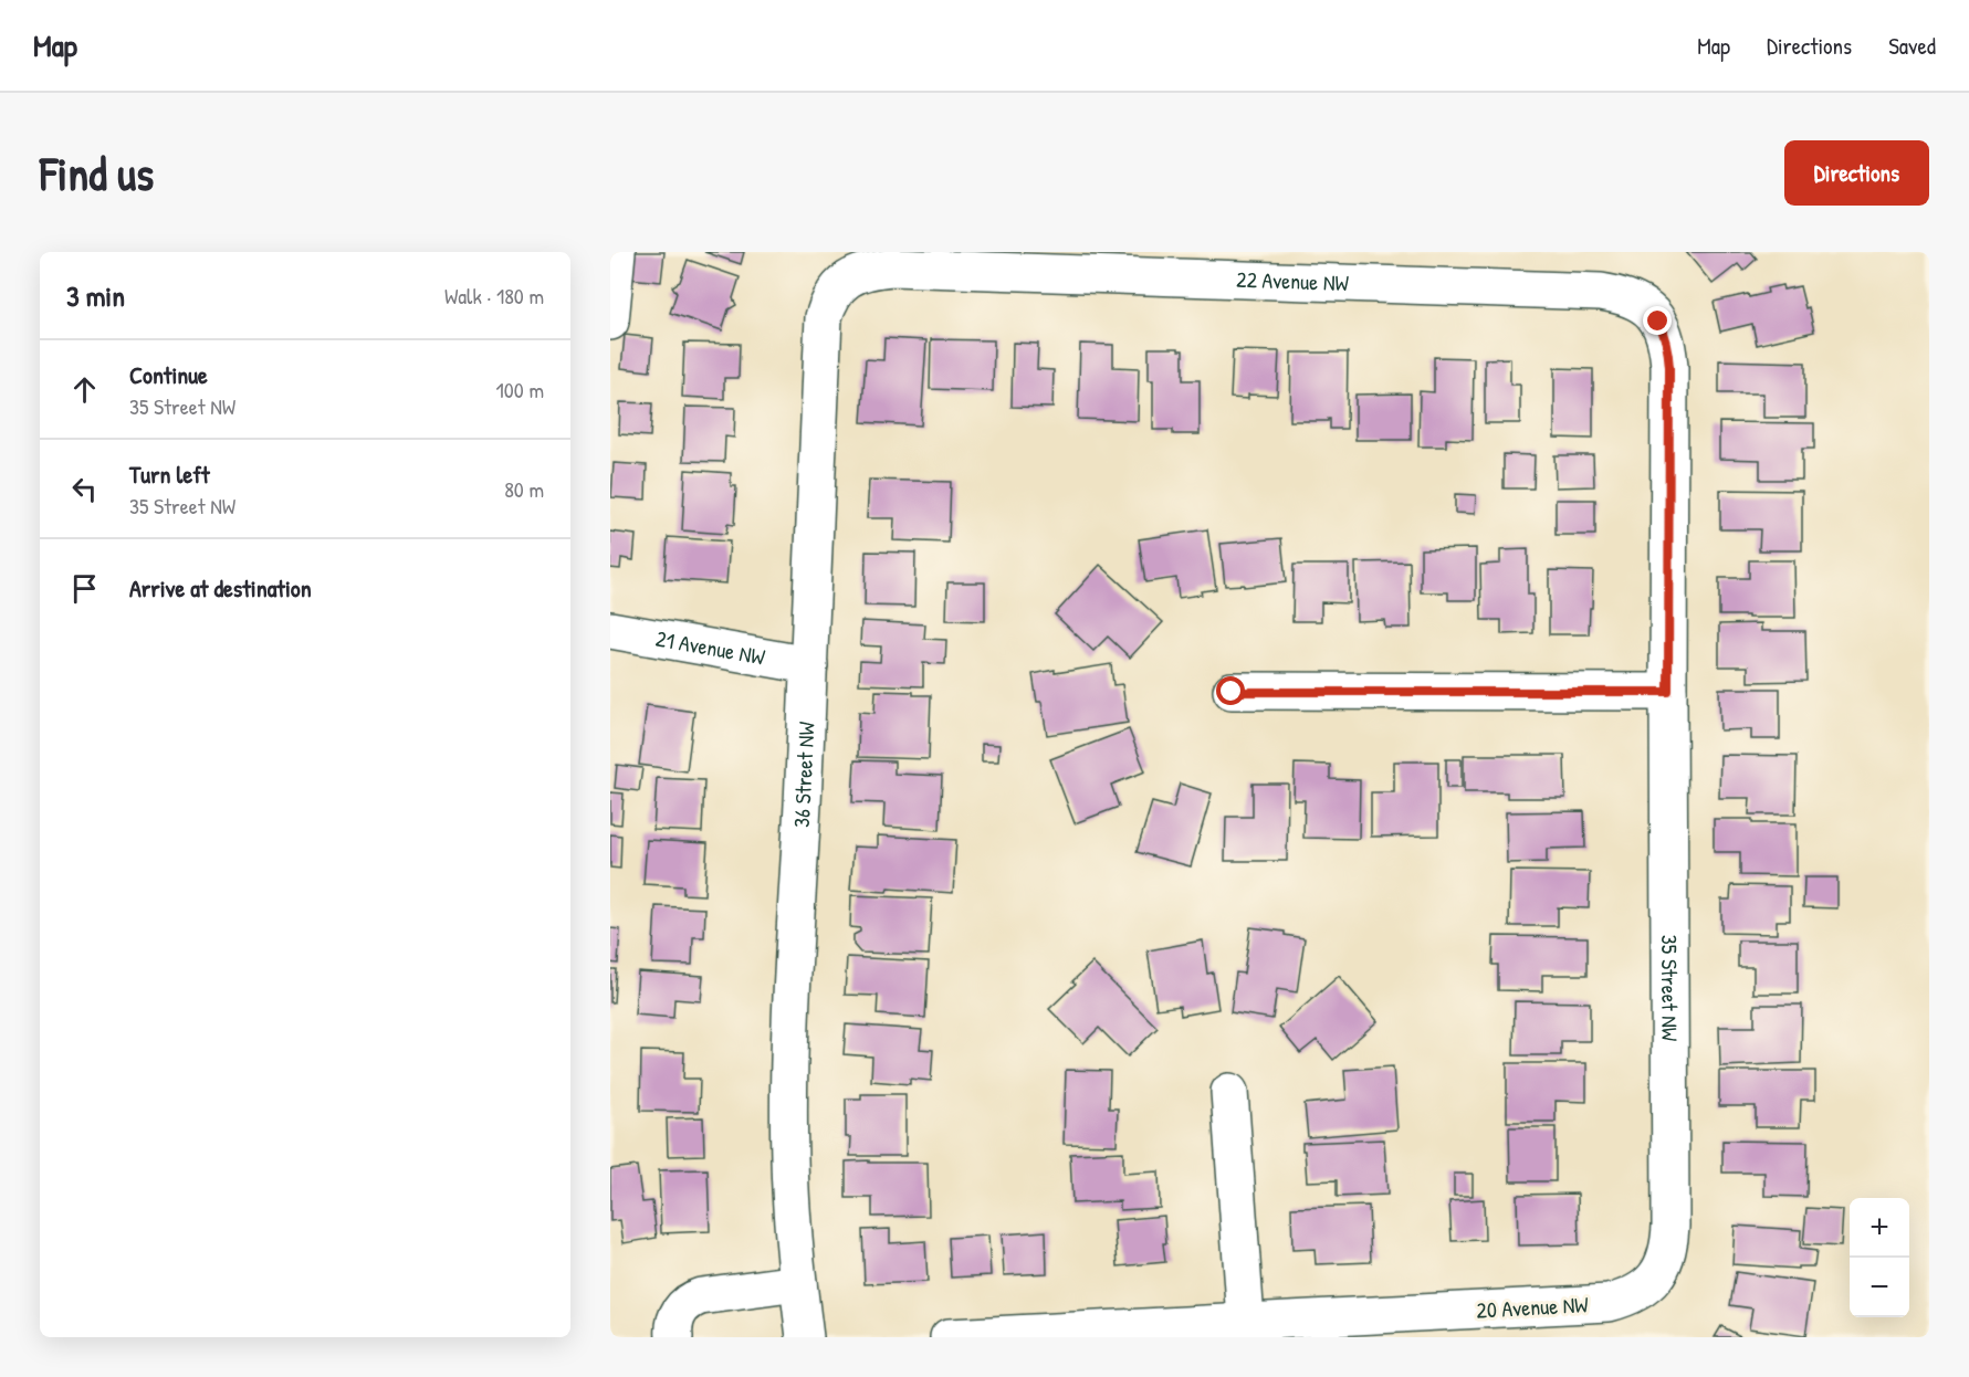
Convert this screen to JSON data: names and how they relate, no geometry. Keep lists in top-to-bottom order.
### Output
{
  "streets": {
    "street": [
      "22 Avenue NW",
      "21 Avenue NW",
      "36 Street NW",
      "35 Street NW",
      "20 Avenue NW"
    ]
  },
  "crossings": [
    ["22 Avenue NW", "36 Street NW"],
    ["22 Avenue NW", "35 Street NW"],
    ["21 Avenue NW", "36 Street NW"],
    ["35 Street NW", "20 Avenue NW"]
  ],
  "page": {
    "header": "Map",
    "nav": ["Map", "Directions", "Saved"],
    "buttons": "Directions",
    "title": "Find us",
    "heading": ["3 min", "Walk · 180 m"],
    "list": [
      ["Continue", "35 Street NW", "100 m"],
      ["Turn left", "35 Street NW", "80 m"],
      "Arrive at destination"
    ],
    "map_buttons": ["+", "−"]
  }
}
